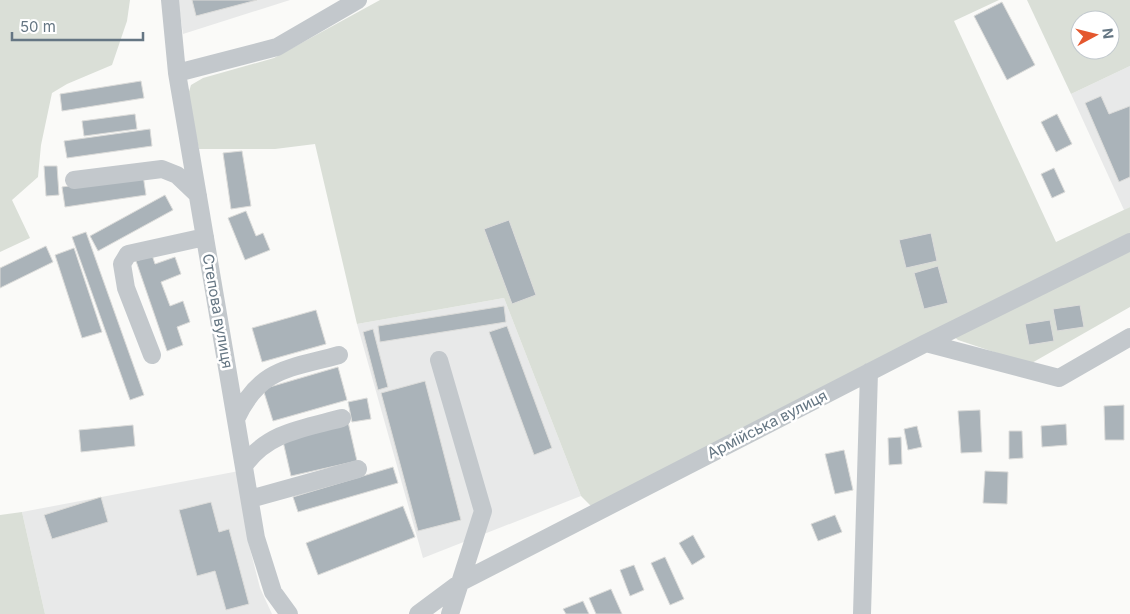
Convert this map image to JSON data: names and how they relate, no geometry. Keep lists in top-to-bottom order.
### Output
{
  "streets": {
    "street": ["Степова вулиця", "Армійська вулиця"]
  },
  "scale_bar": "50 m",
  "north": "right"
}
